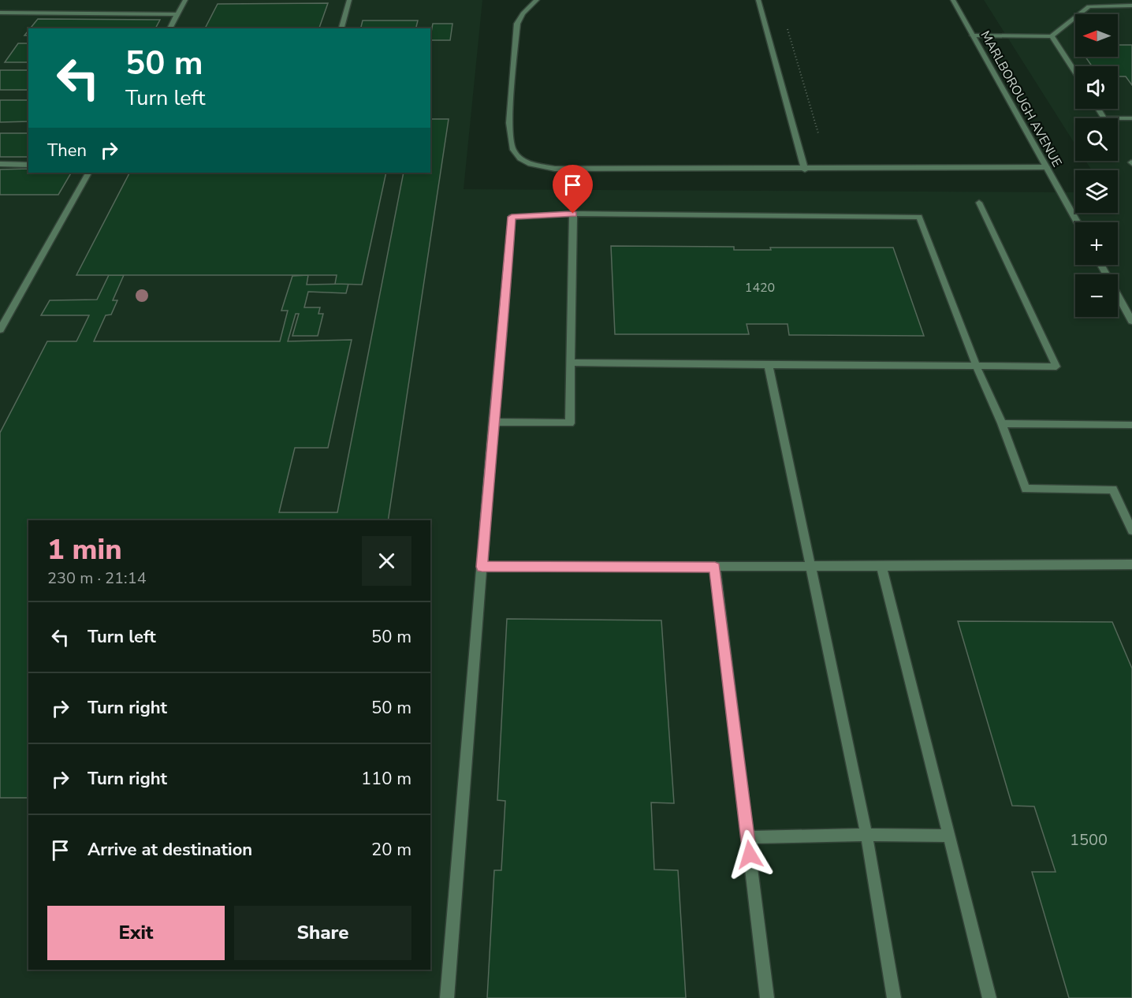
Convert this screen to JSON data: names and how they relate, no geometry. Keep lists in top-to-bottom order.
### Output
{
  "streets": {
    "street": ["MARLBOROUGH AVENUE"]
  },
  "house_numbers": ["1420", "1500"],
  "north": "left",
  "page": {
    "map_buttons": ["+", "−"],
    "turn": ["50 m", "Turn left"],
    "then": "Then",
    "heading": ["1 min", "230 m · 21:14"],
    "list": [
      {
        "name": "Turn left",
        "value": "50 m"
      },
      {
        "name": "Turn right",
        "value": "50 m"
      },
      {
        "name": "Turn right",
        "value": "110 m"
      },
      {
        "name": "Arrive at destination",
        "value": "20 m"
      }
    ],
    "buttons": ["Exit", "Share"]
  }
}
